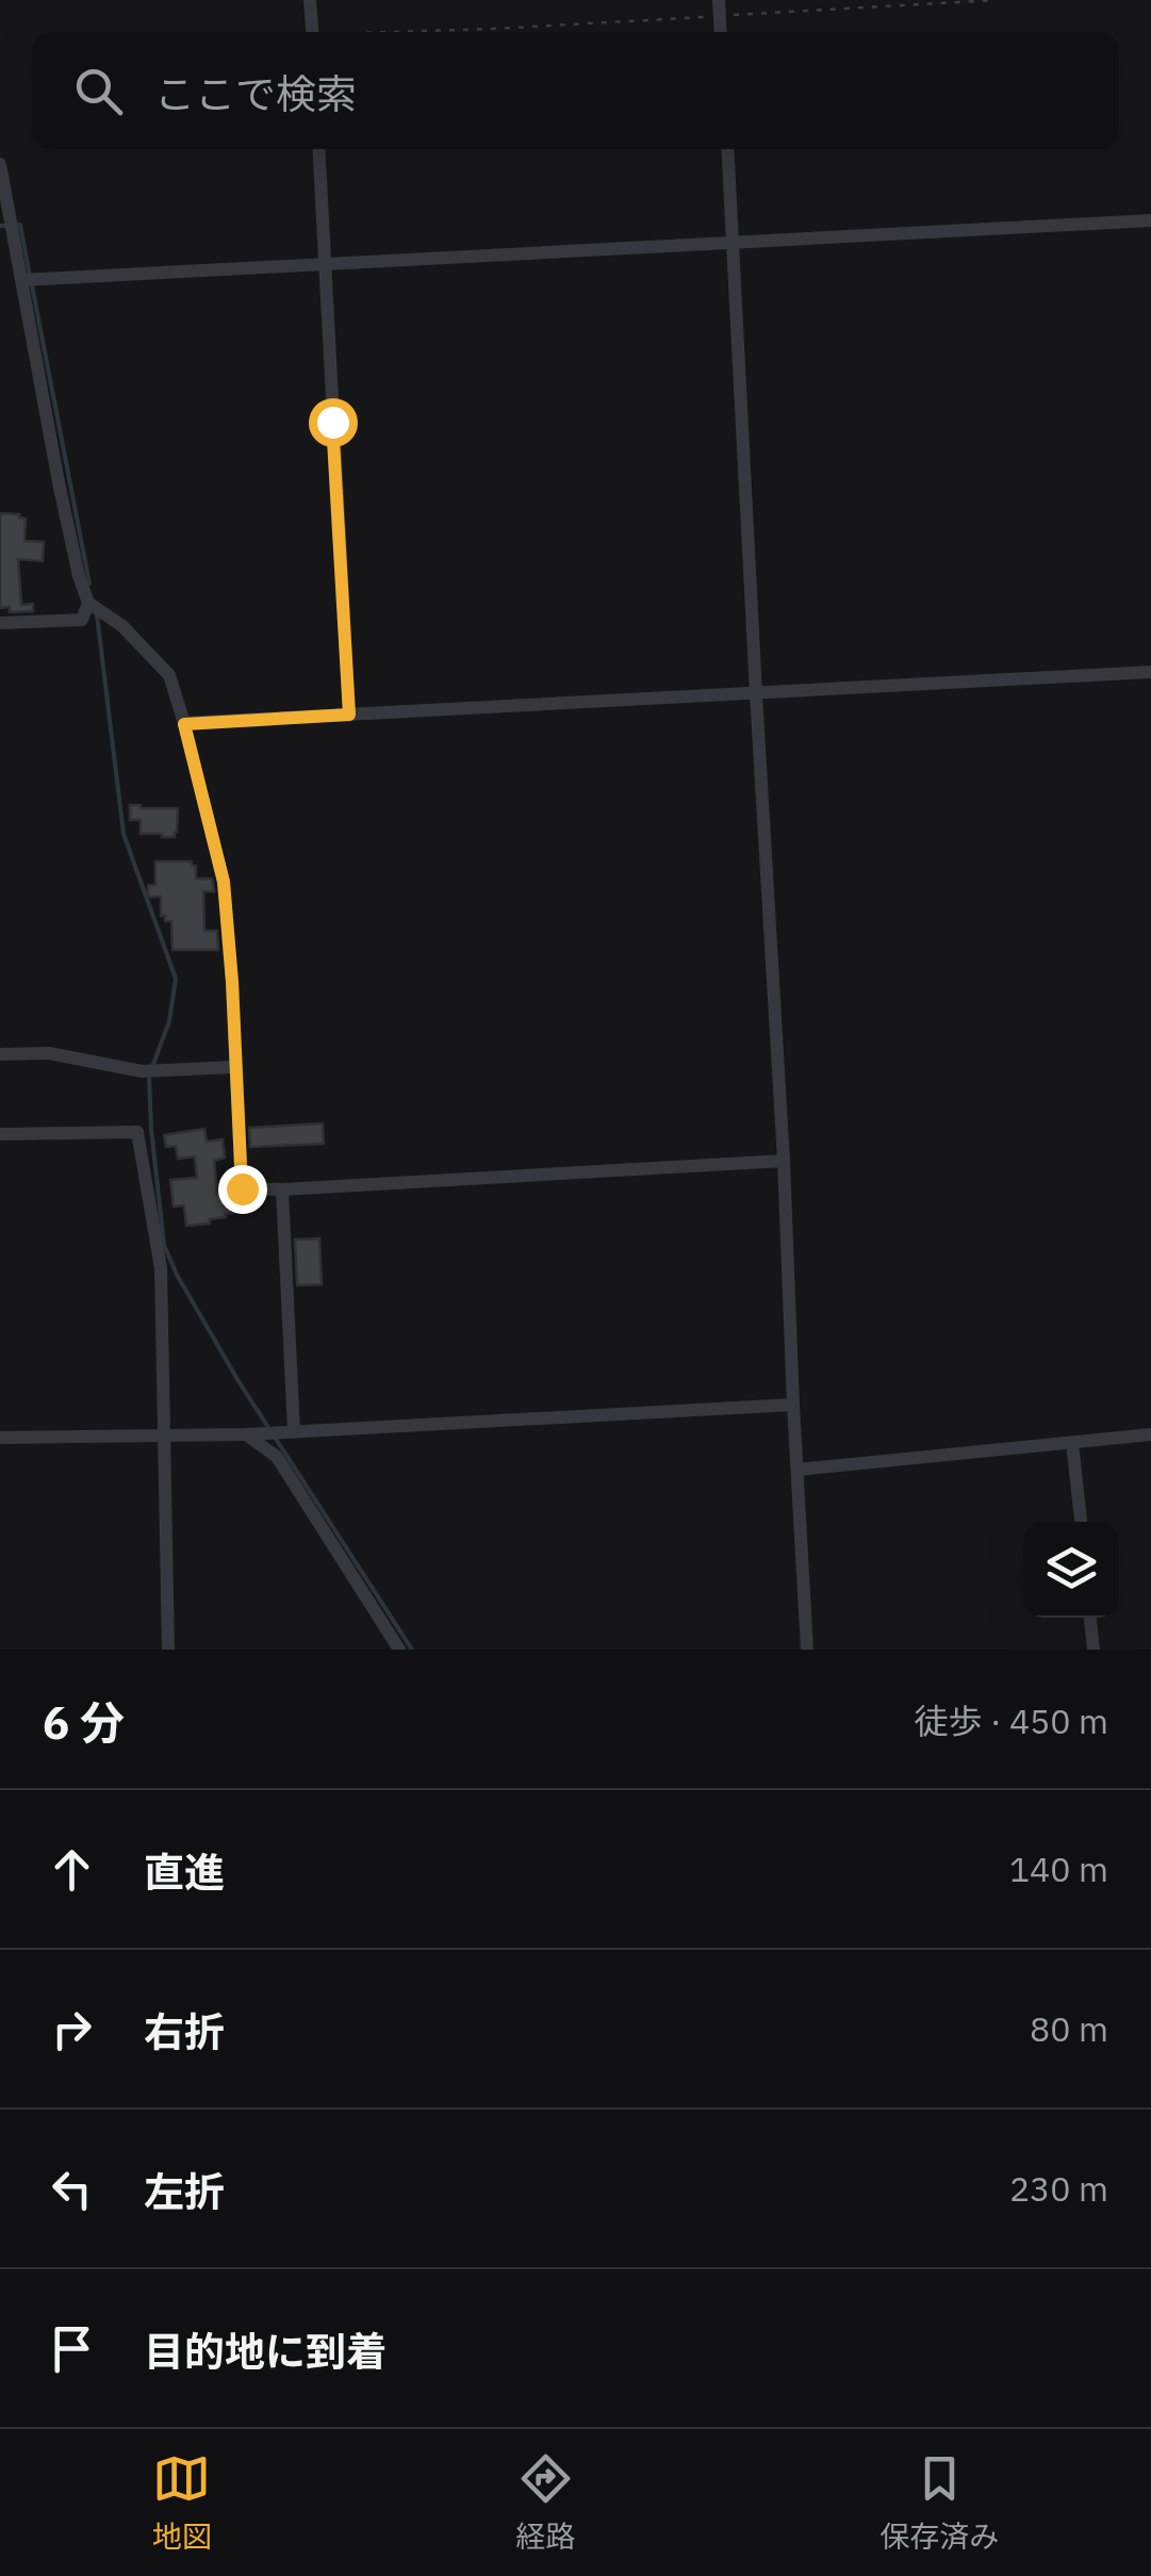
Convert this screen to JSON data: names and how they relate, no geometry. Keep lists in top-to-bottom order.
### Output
{
  "page": {
    "search": "ここで検索",
    "heading": ["6 分", "徒歩 · 450 m"],
    "list": [
      ["直進", "140 m"],
      ["右折", "80 m"],
      ["左折", "230 m"],
      "目的地に到着"
    ],
    "nav": ["地図", "経路", "保存済み"]
  }
}
